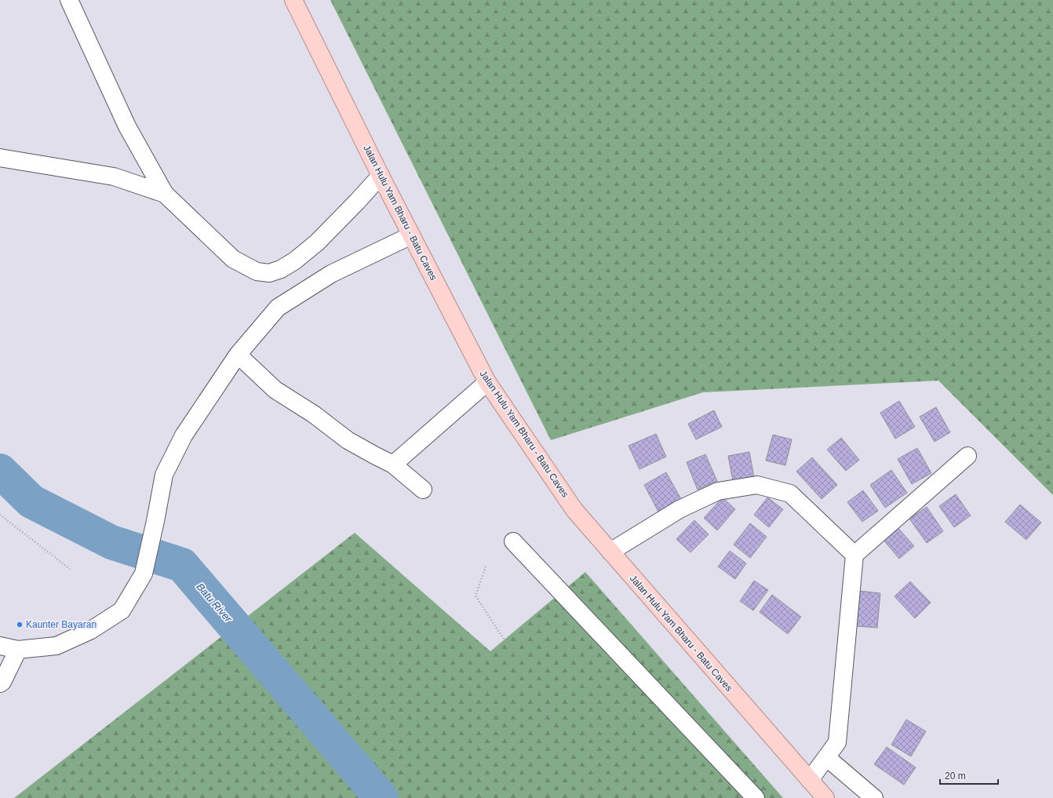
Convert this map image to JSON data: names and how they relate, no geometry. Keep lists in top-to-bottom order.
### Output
{
  "streets": {
    "main road": ["Jalan Hulu Yam Bharu - Batu Caves"]
  },
  "water": ["Batu River"],
  "places": ["Kaunter Bayaran"],
  "scale_bar": "20 m"
}
